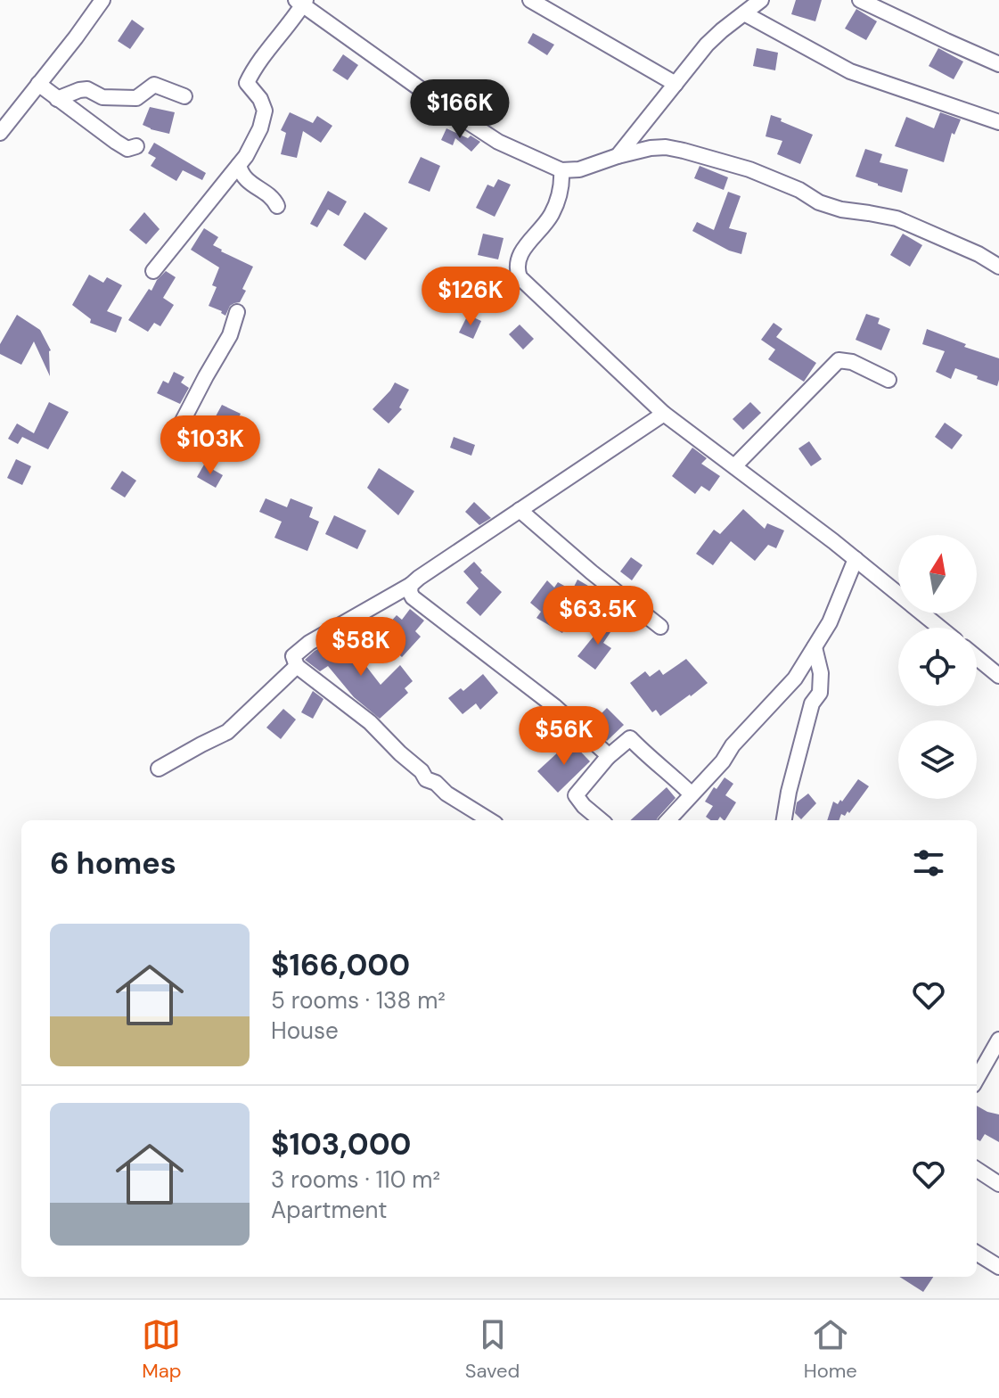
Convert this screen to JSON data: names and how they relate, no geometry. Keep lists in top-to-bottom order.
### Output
{
  "north": "top",
  "page": {
    "price": [
      "$166K",
      "$126K",
      "$103K",
      "$63.5K",
      "$58K",
      "$56K"
    ],
    "heading": "6 homes",
    "list": [
      {
        "name": "$166,000",
        "note": "5 rooms · 138 m² · House"
      },
      {
        "name": "$103,000",
        "note": "3 rooms · 110 m² · Apartment"
      }
    ],
    "tabs": ["Map", "Saved", "Home"]
  }
}
